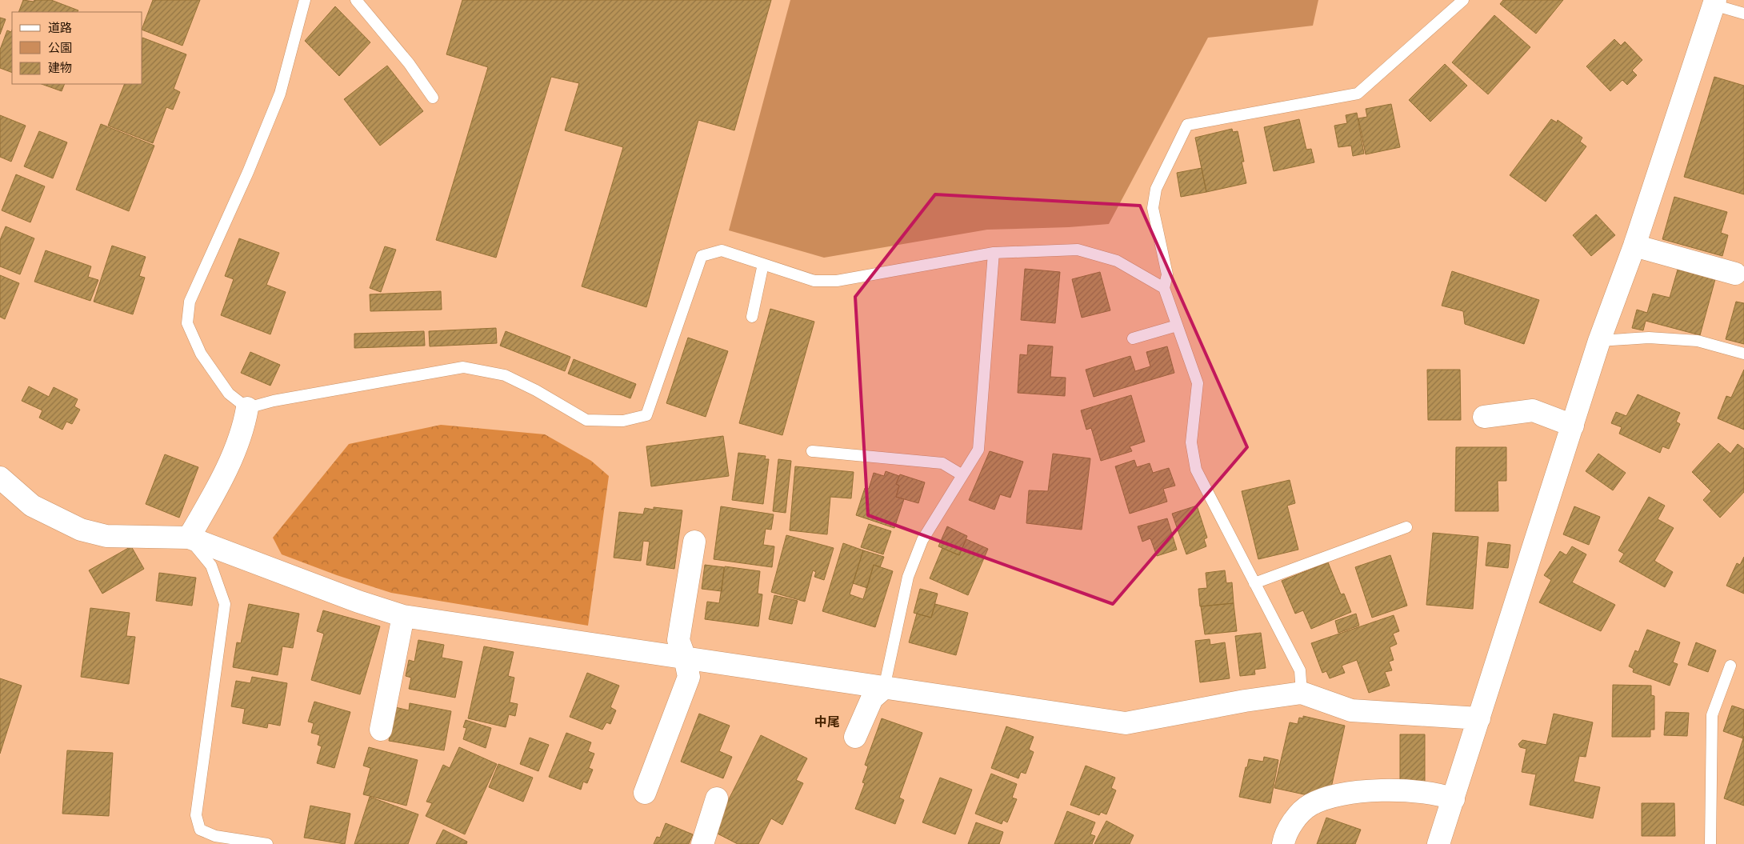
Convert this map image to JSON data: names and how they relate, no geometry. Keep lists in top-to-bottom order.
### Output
{
  "districts": ["中尾"],
  "legend": ["道路", "公園", "建物"]
}
